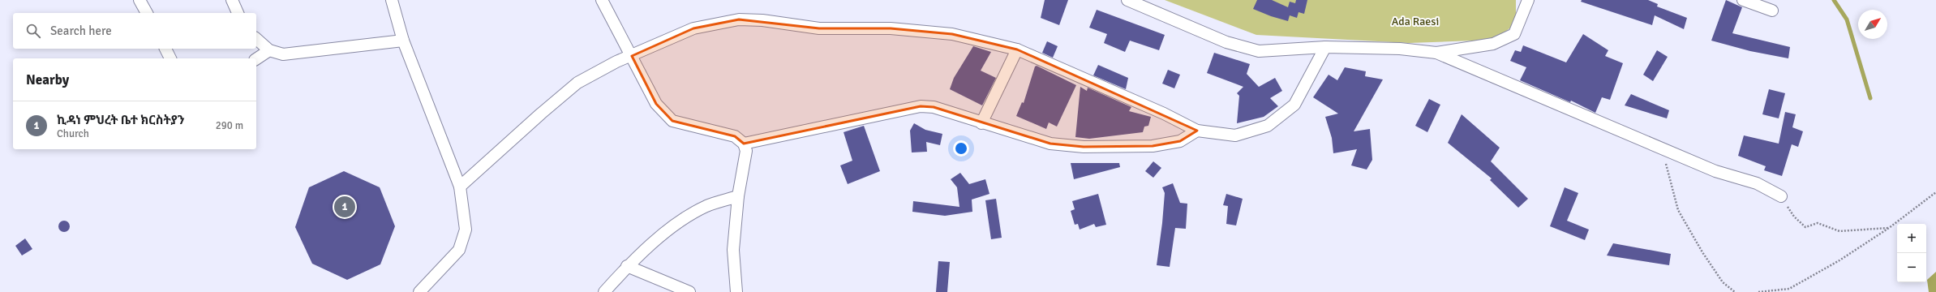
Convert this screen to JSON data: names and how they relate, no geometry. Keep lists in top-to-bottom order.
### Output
{
  "parks": ["Ada Raesi"],
  "north": "top right",
  "page": {
    "search": "Search here",
    "heading": "Nearby",
    "list": [
      {
        "mark": "1",
        "name": "ኪዳነ ምህረት ቤተ ክርስትያን",
        "note": "Church",
        "value": "290 m"
      }
    ],
    "pins": "1",
    "map_buttons": ["+", "−"]
  }
}
